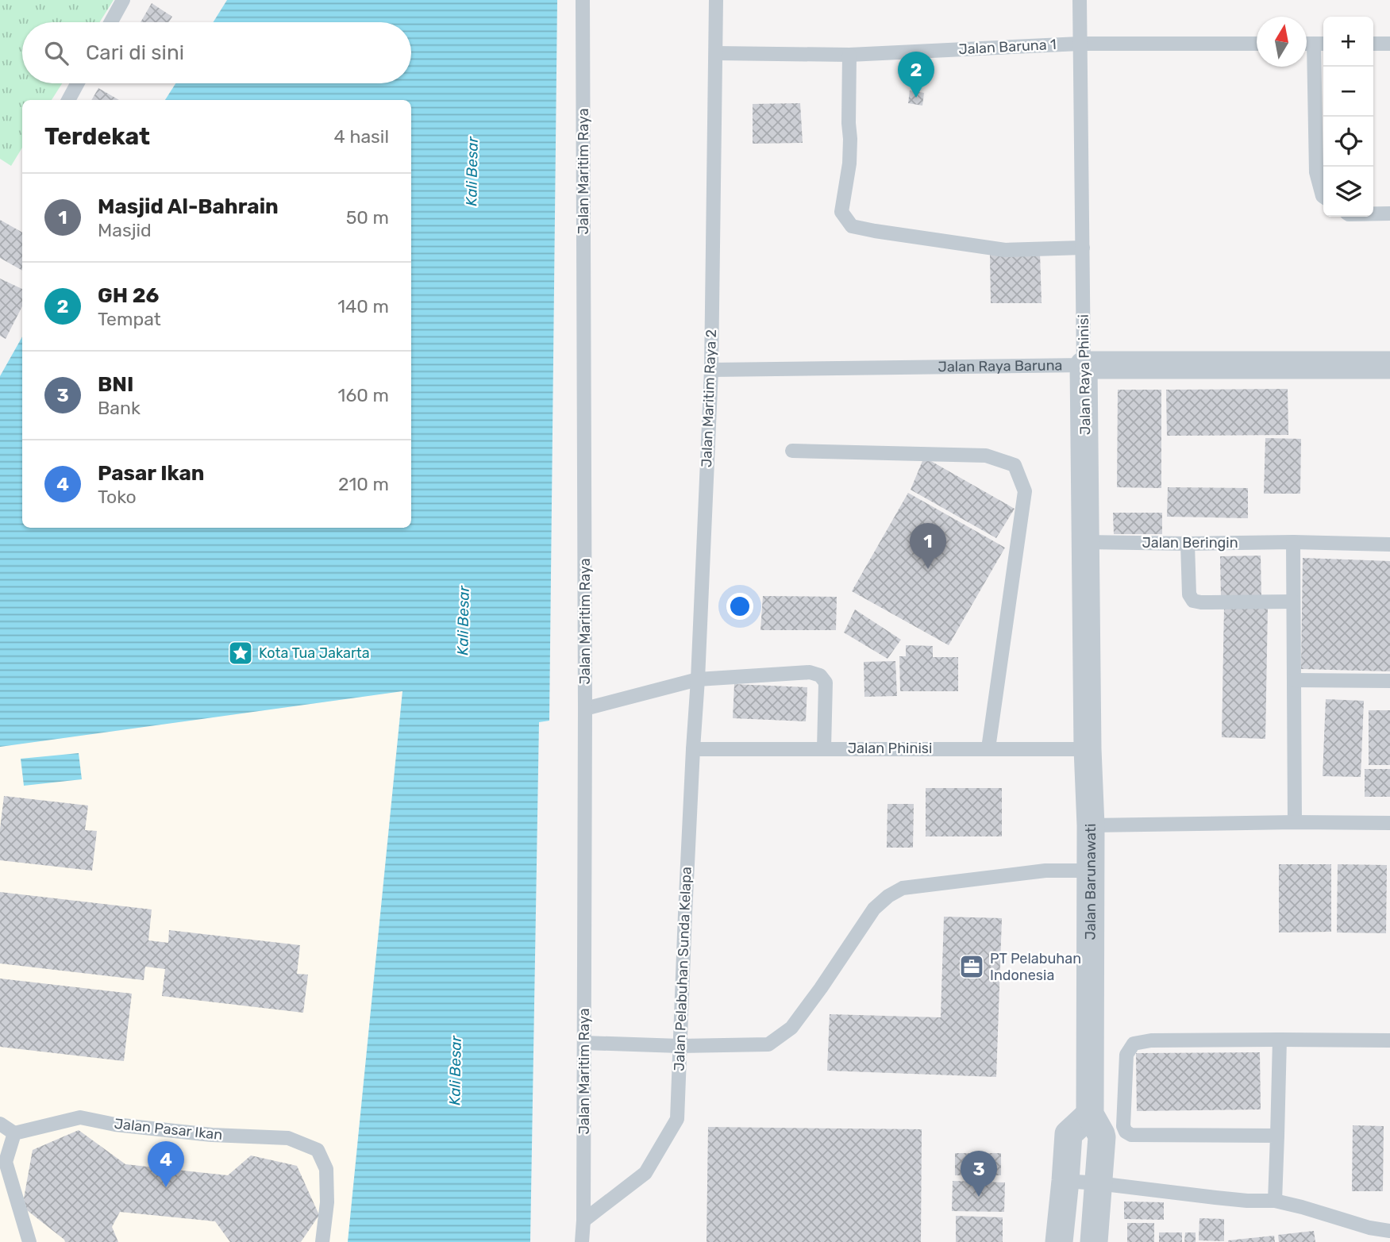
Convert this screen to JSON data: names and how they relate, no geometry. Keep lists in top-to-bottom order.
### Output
{
  "streets": {
    "street": ["Jalan Raya Baruna", "Jalan Raya Phinisi", "Jalan Barunawati"],
    "lane": [
      "Jalan Baruna 1",
      "Jalan Maritim Raya",
      "Jalan Maritim Raya 2",
      "Jalan Beringin",
      "Jalan Phinisi",
      "Jalan Pelabuhan Sunda Kelapa",
      "Jalan Pasar Ikan"
    ]
  },
  "crossings": [
    ["Jalan Baruna 1", "Jalan Raya Phinisi"],
    ["Jalan Baruna 1", "Jalan Maritim Raya 2"],
    ["Jalan Maritim Raya", "Jalan Pelabuhan Sunda Kelapa"],
    ["Jalan Raya Baruna", "Jalan Raya Phinisi"],
    ["Jalan Raya Baruna", "Jalan Maritim Raya 2"],
    ["Jalan Raya Phinisi", "Jalan Beringin"],
    ["Jalan Raya Phinisi", "Jalan Phinisi"],
    ["Jalan Raya Phinisi", "Jalan Barunawati"],
    ["Jalan Maritim Raya 2", "Jalan Pelabuhan Sunda Kelapa"],
    ["Jalan Phinisi", "Jalan Barunawati"],
    ["Jalan Phinisi", "Jalan Pelabuhan Sunda Kelapa"]
  ],
  "water": ["Kali Besar"],
  "places": {
    "place": ["Kota Tua Jakarta"],
    "office": ["PT Pelabuhan Indonesia"]
  },
  "north": "top",
  "page": {
    "map_buttons": ["+", "−"],
    "search": "Cari di sini",
    "pins": [
      "2",
      "1",
      "4",
      "3"
    ],
    "heading": ["Terdekat", "4 hasil"],
    "list": [
      {
        "mark": "1",
        "name": "Masjid Al-Bahrain",
        "note": "Masjid",
        "value": "50 m"
      },
      {
        "mark": "2",
        "name": "GH 26",
        "note": "Tempat",
        "value": "140 m"
      },
      {
        "mark": "3",
        "name": "BNI",
        "note": "Bank",
        "value": "160 m"
      },
      {
        "mark": "4",
        "name": "Pasar Ikan",
        "note": "Toko",
        "value": "210 m"
      }
    ]
  }
}
